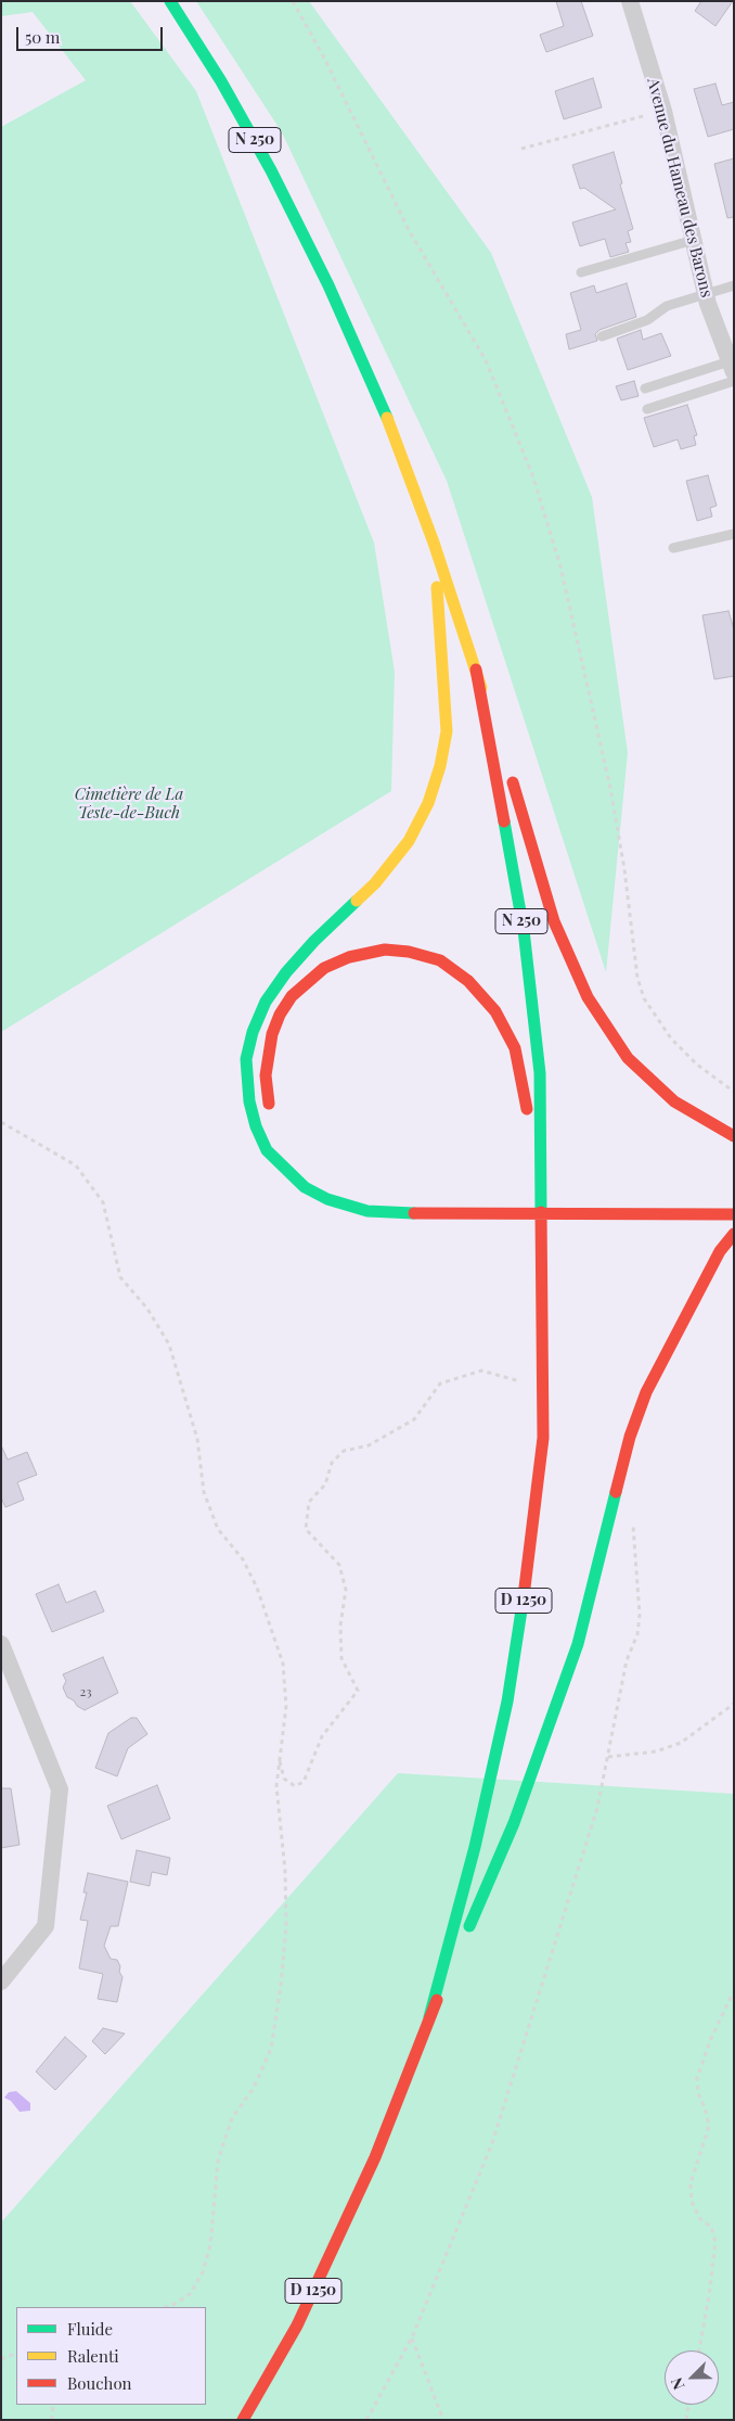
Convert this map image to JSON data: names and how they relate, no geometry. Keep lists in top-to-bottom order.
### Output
{
  "streets": {
    "main road": ["N 250", "D 1250"],
    "street": ["Avenue du Hameau des Barons"]
  },
  "crossings": [
    ["N 250", "D 1250"]
  ],
  "parks": ["Cimetière de La Teste-de-Buch"],
  "house_numbers": ["23"],
  "legend": ["Fluide", "Ralenti", "Bouchon"],
  "scale_bar": "50 m",
  "north": "bottom left"
}
